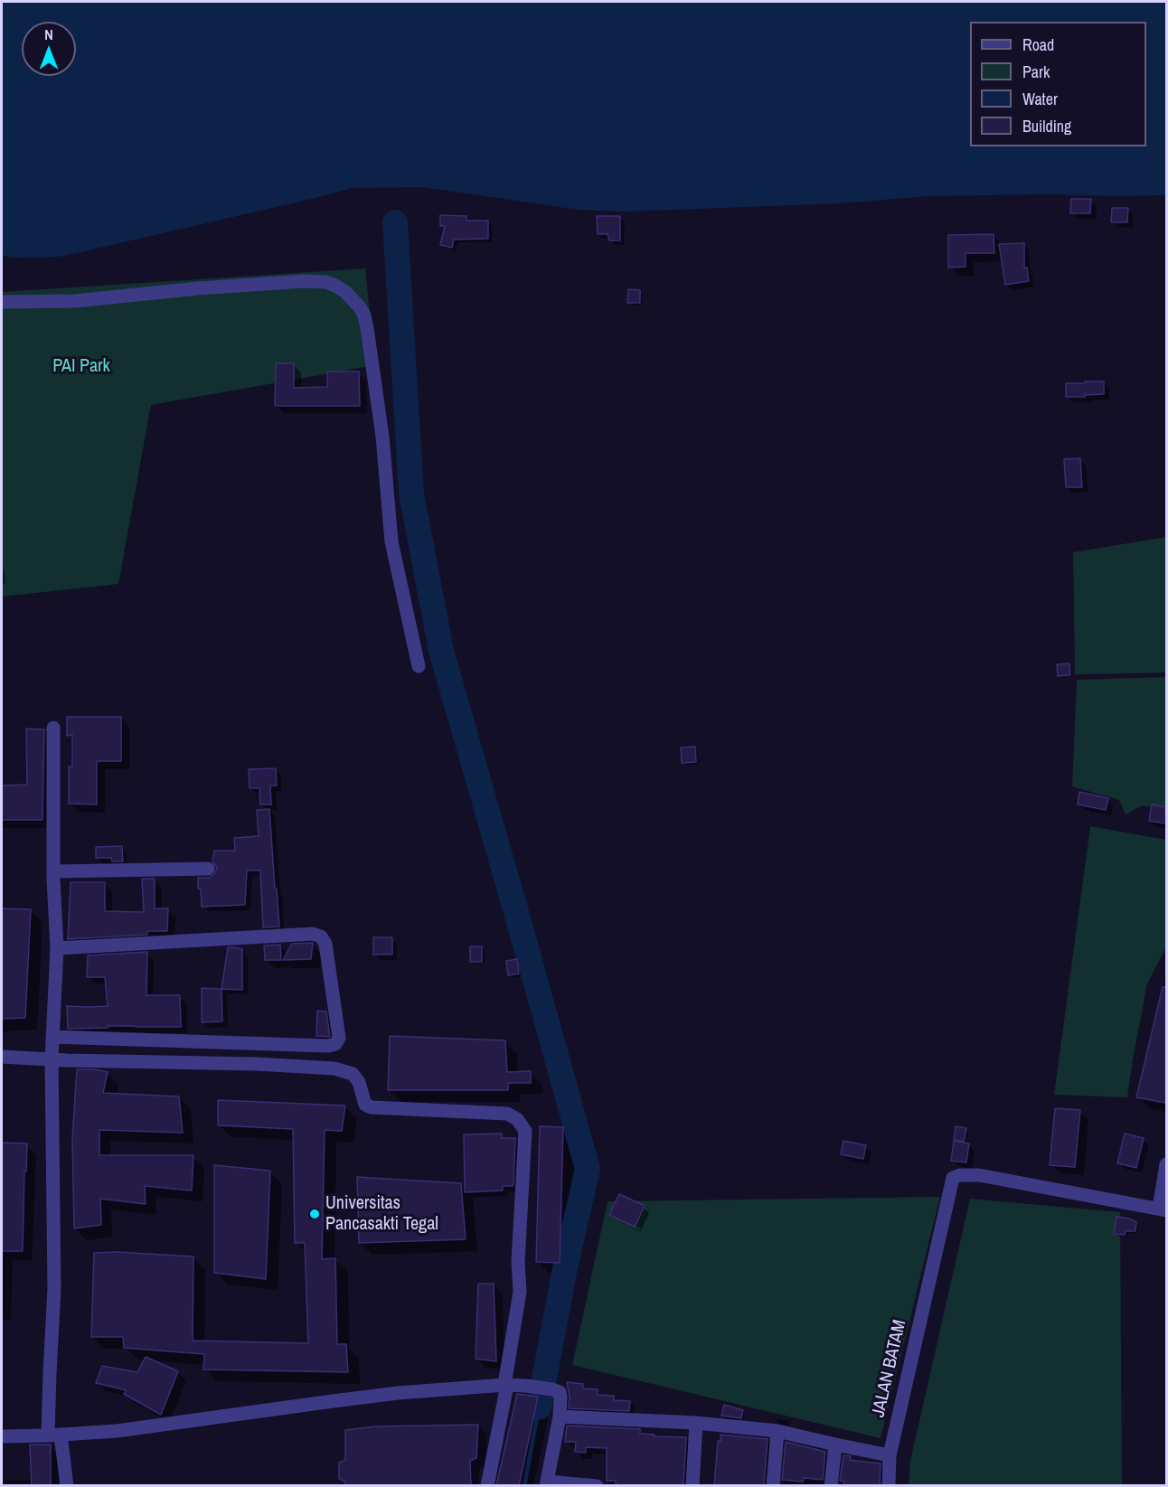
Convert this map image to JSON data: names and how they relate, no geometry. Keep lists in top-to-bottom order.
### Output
{
  "streets": {
    "street": ["JALAN BATAM"]
  },
  "parks": ["PAI Park"],
  "places": ["Universitas Pancasakti Tegal"],
  "legend": [
    "Road",
    "Park",
    "Water",
    "Building"
  ],
  "north": "top"
}
